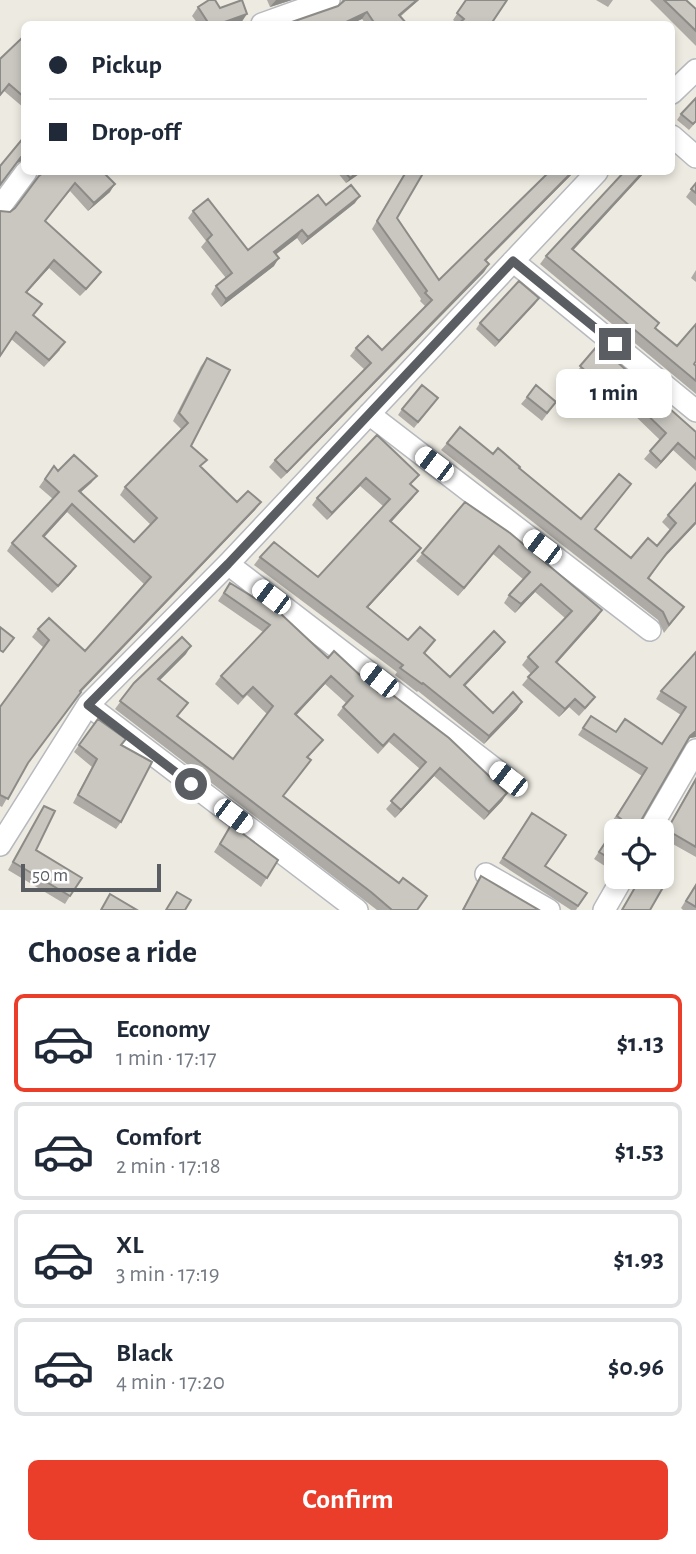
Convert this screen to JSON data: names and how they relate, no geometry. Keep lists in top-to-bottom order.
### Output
{
  "scale_bar": "50 m",
  "page": {
    "banner": ["Pickup", "Drop-off"],
    "bubble": "1 min",
    "scale": "50 m",
    "heading": "Choose a ride",
    "list": [
      {
        "name": "Economy",
        "note": "1 min · 17:17",
        "value": "$1.13"
      },
      {
        "name": "Comfort",
        "note": "2 min · 17:18",
        "value": "$1.53"
      },
      {
        "name": "XL",
        "note": "3 min · 17:19",
        "value": "$1.93"
      },
      {
        "name": "Black",
        "note": "4 min · 17:20",
        "value": "$0.96"
      }
    ],
    "buttons": "Confirm"
  }
}
